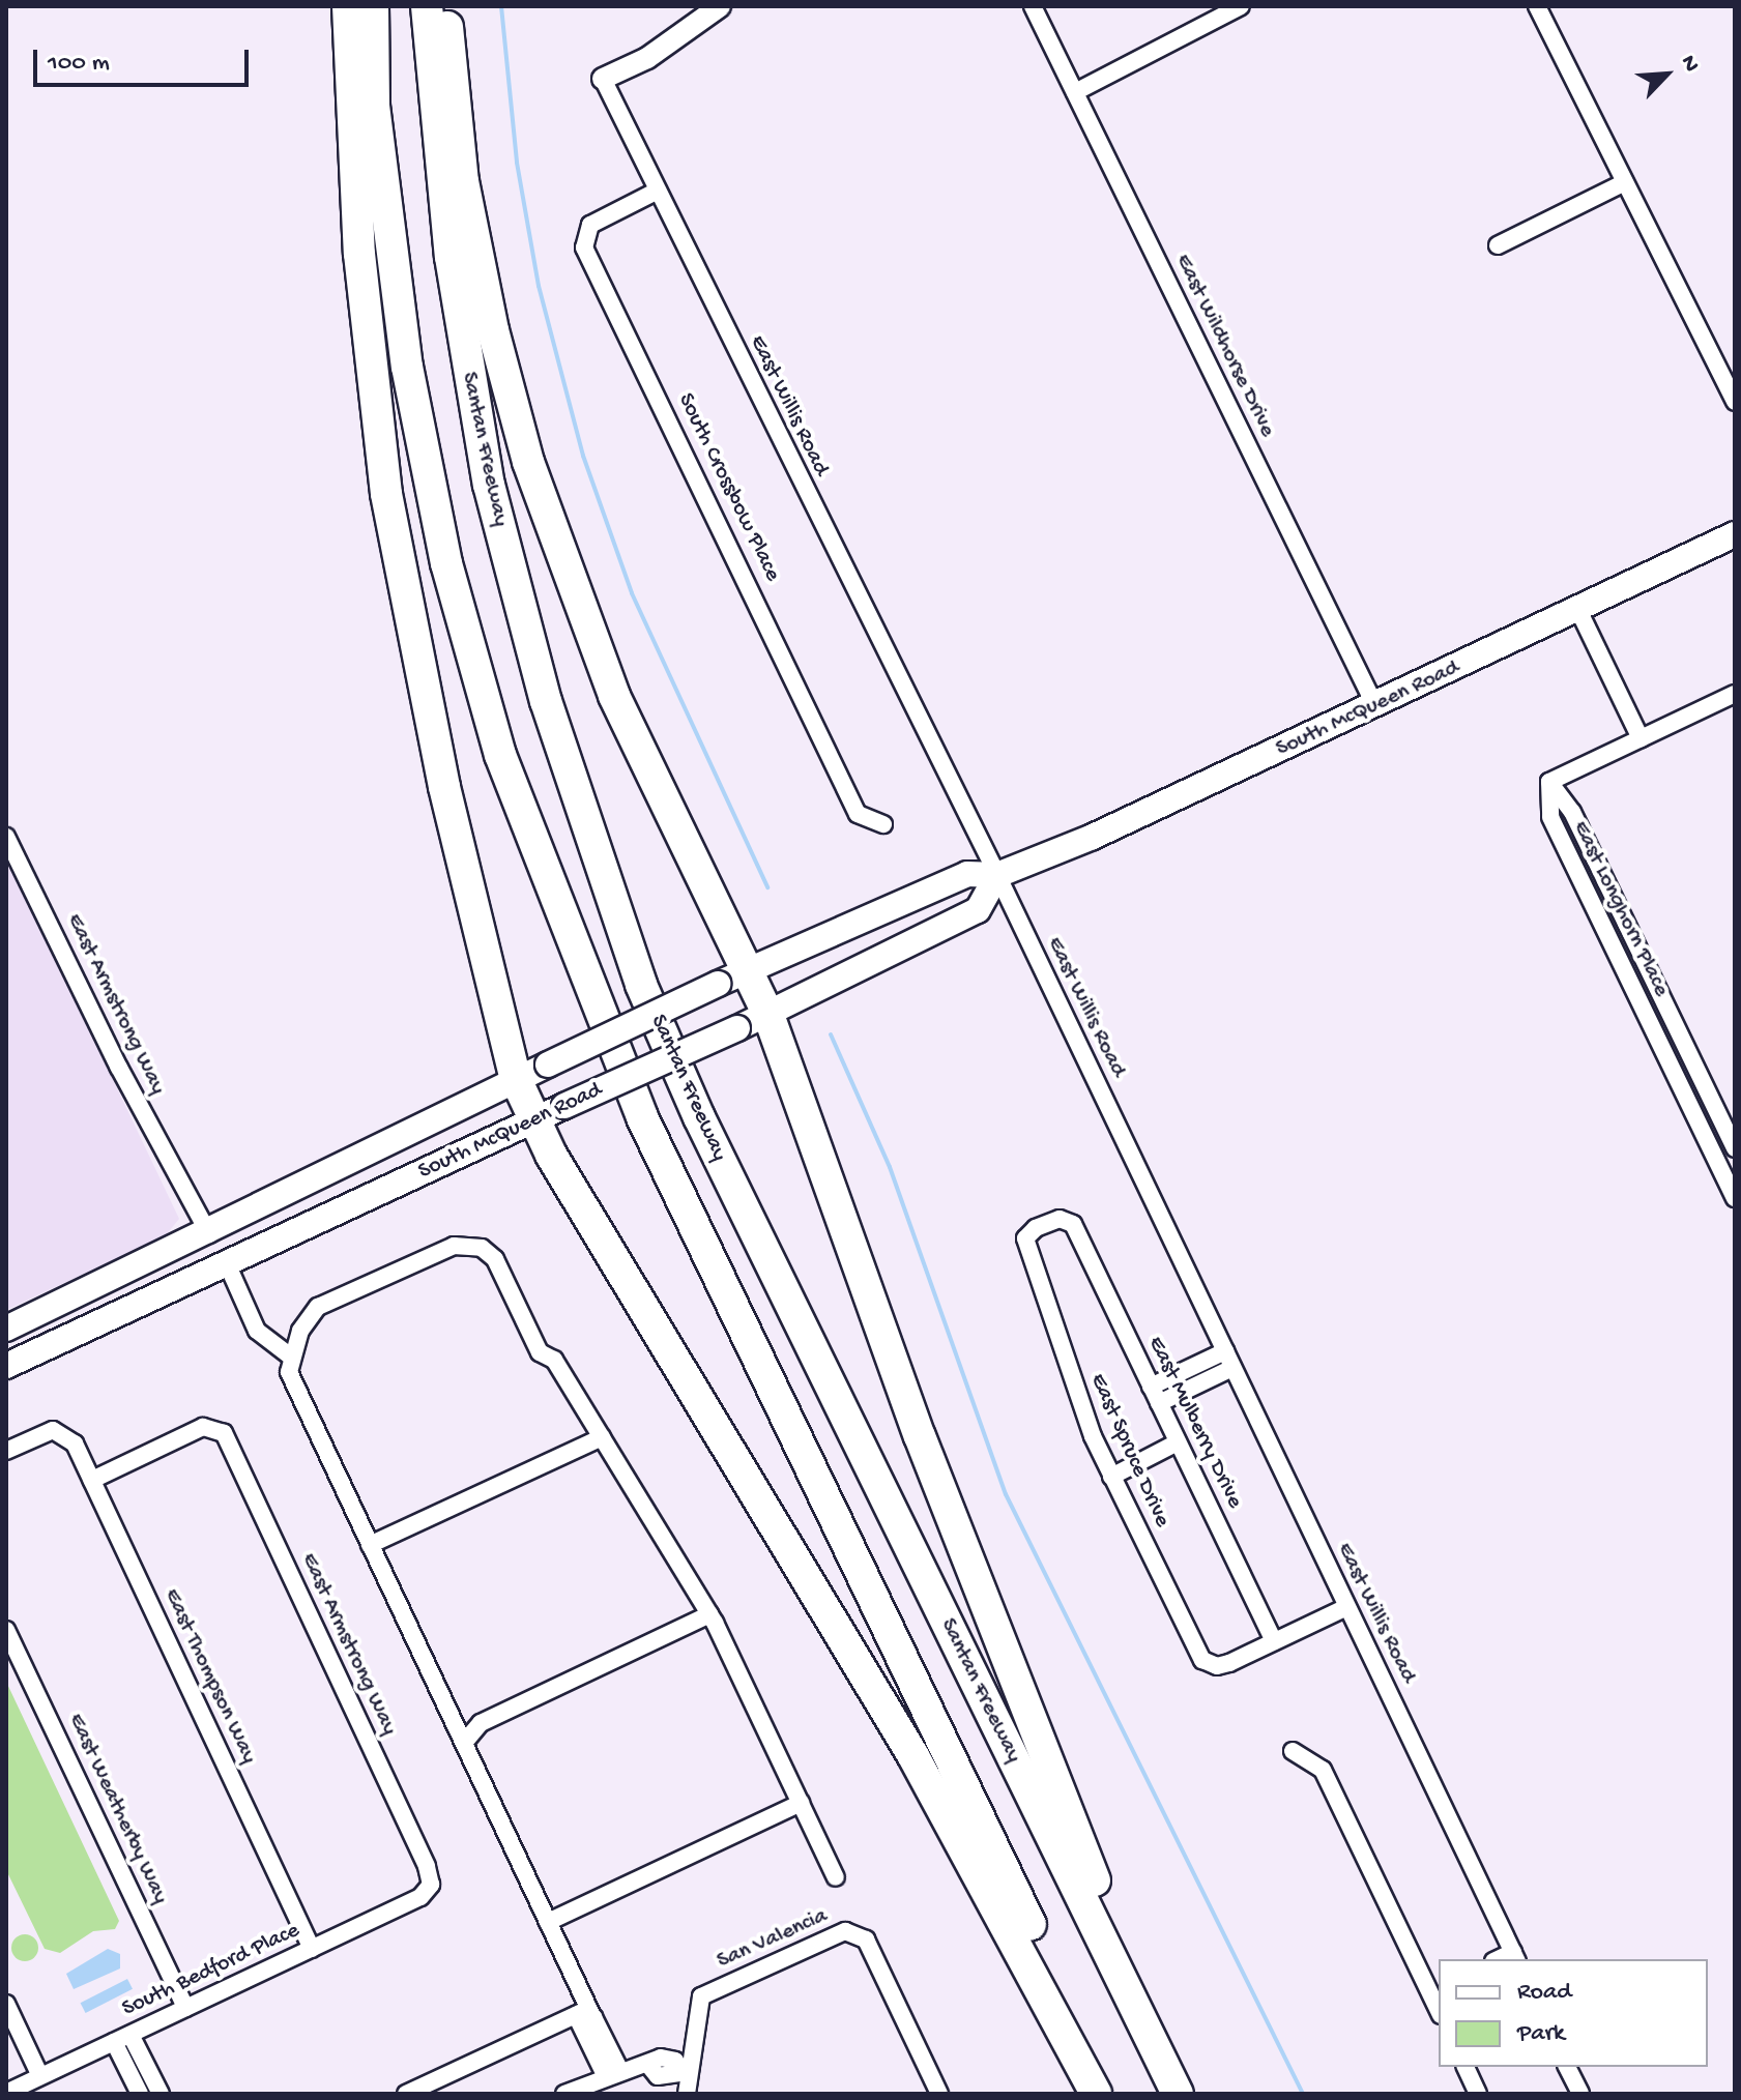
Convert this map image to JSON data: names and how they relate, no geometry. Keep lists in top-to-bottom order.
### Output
{
  "streets": {
    "highway": ["Santan Freeway"],
    "main road": ["South McQueen Road"],
    "street": [
      "East Wildhorse Drive",
      "East Willis Road",
      "South Crossbow Place",
      "East Longhorn Place",
      "East Armstrong Way",
      "East Mulberry Drive",
      "East Spruce Drive",
      "East Thompson Way",
      "East Weatherby Way",
      "San Valencia",
      "South Bedford Place"
    ]
  },
  "crossings": [
    ["East Wildhorse Drive", "South McQueen Road"],
    ["East Willis Road", "South Crossbow Place"],
    ["East Willis Road", "South McQueen Road"],
    ["South McQueen Road", "East Armstrong Way"],
    ["East Armstrong Way", "East Thompson Way"],
    ["East Armstrong Way", "South Bedford Place"],
    ["East Mulberry Drive", "East Spruce Drive"],
    ["East Thompson Way", "South Bedford Place"],
    ["East Weatherby Way", "South Bedford Place"]
  ],
  "legend": ["Road", "Park"],
  "scale_bar": "100 m",
  "north": "top right"
}
